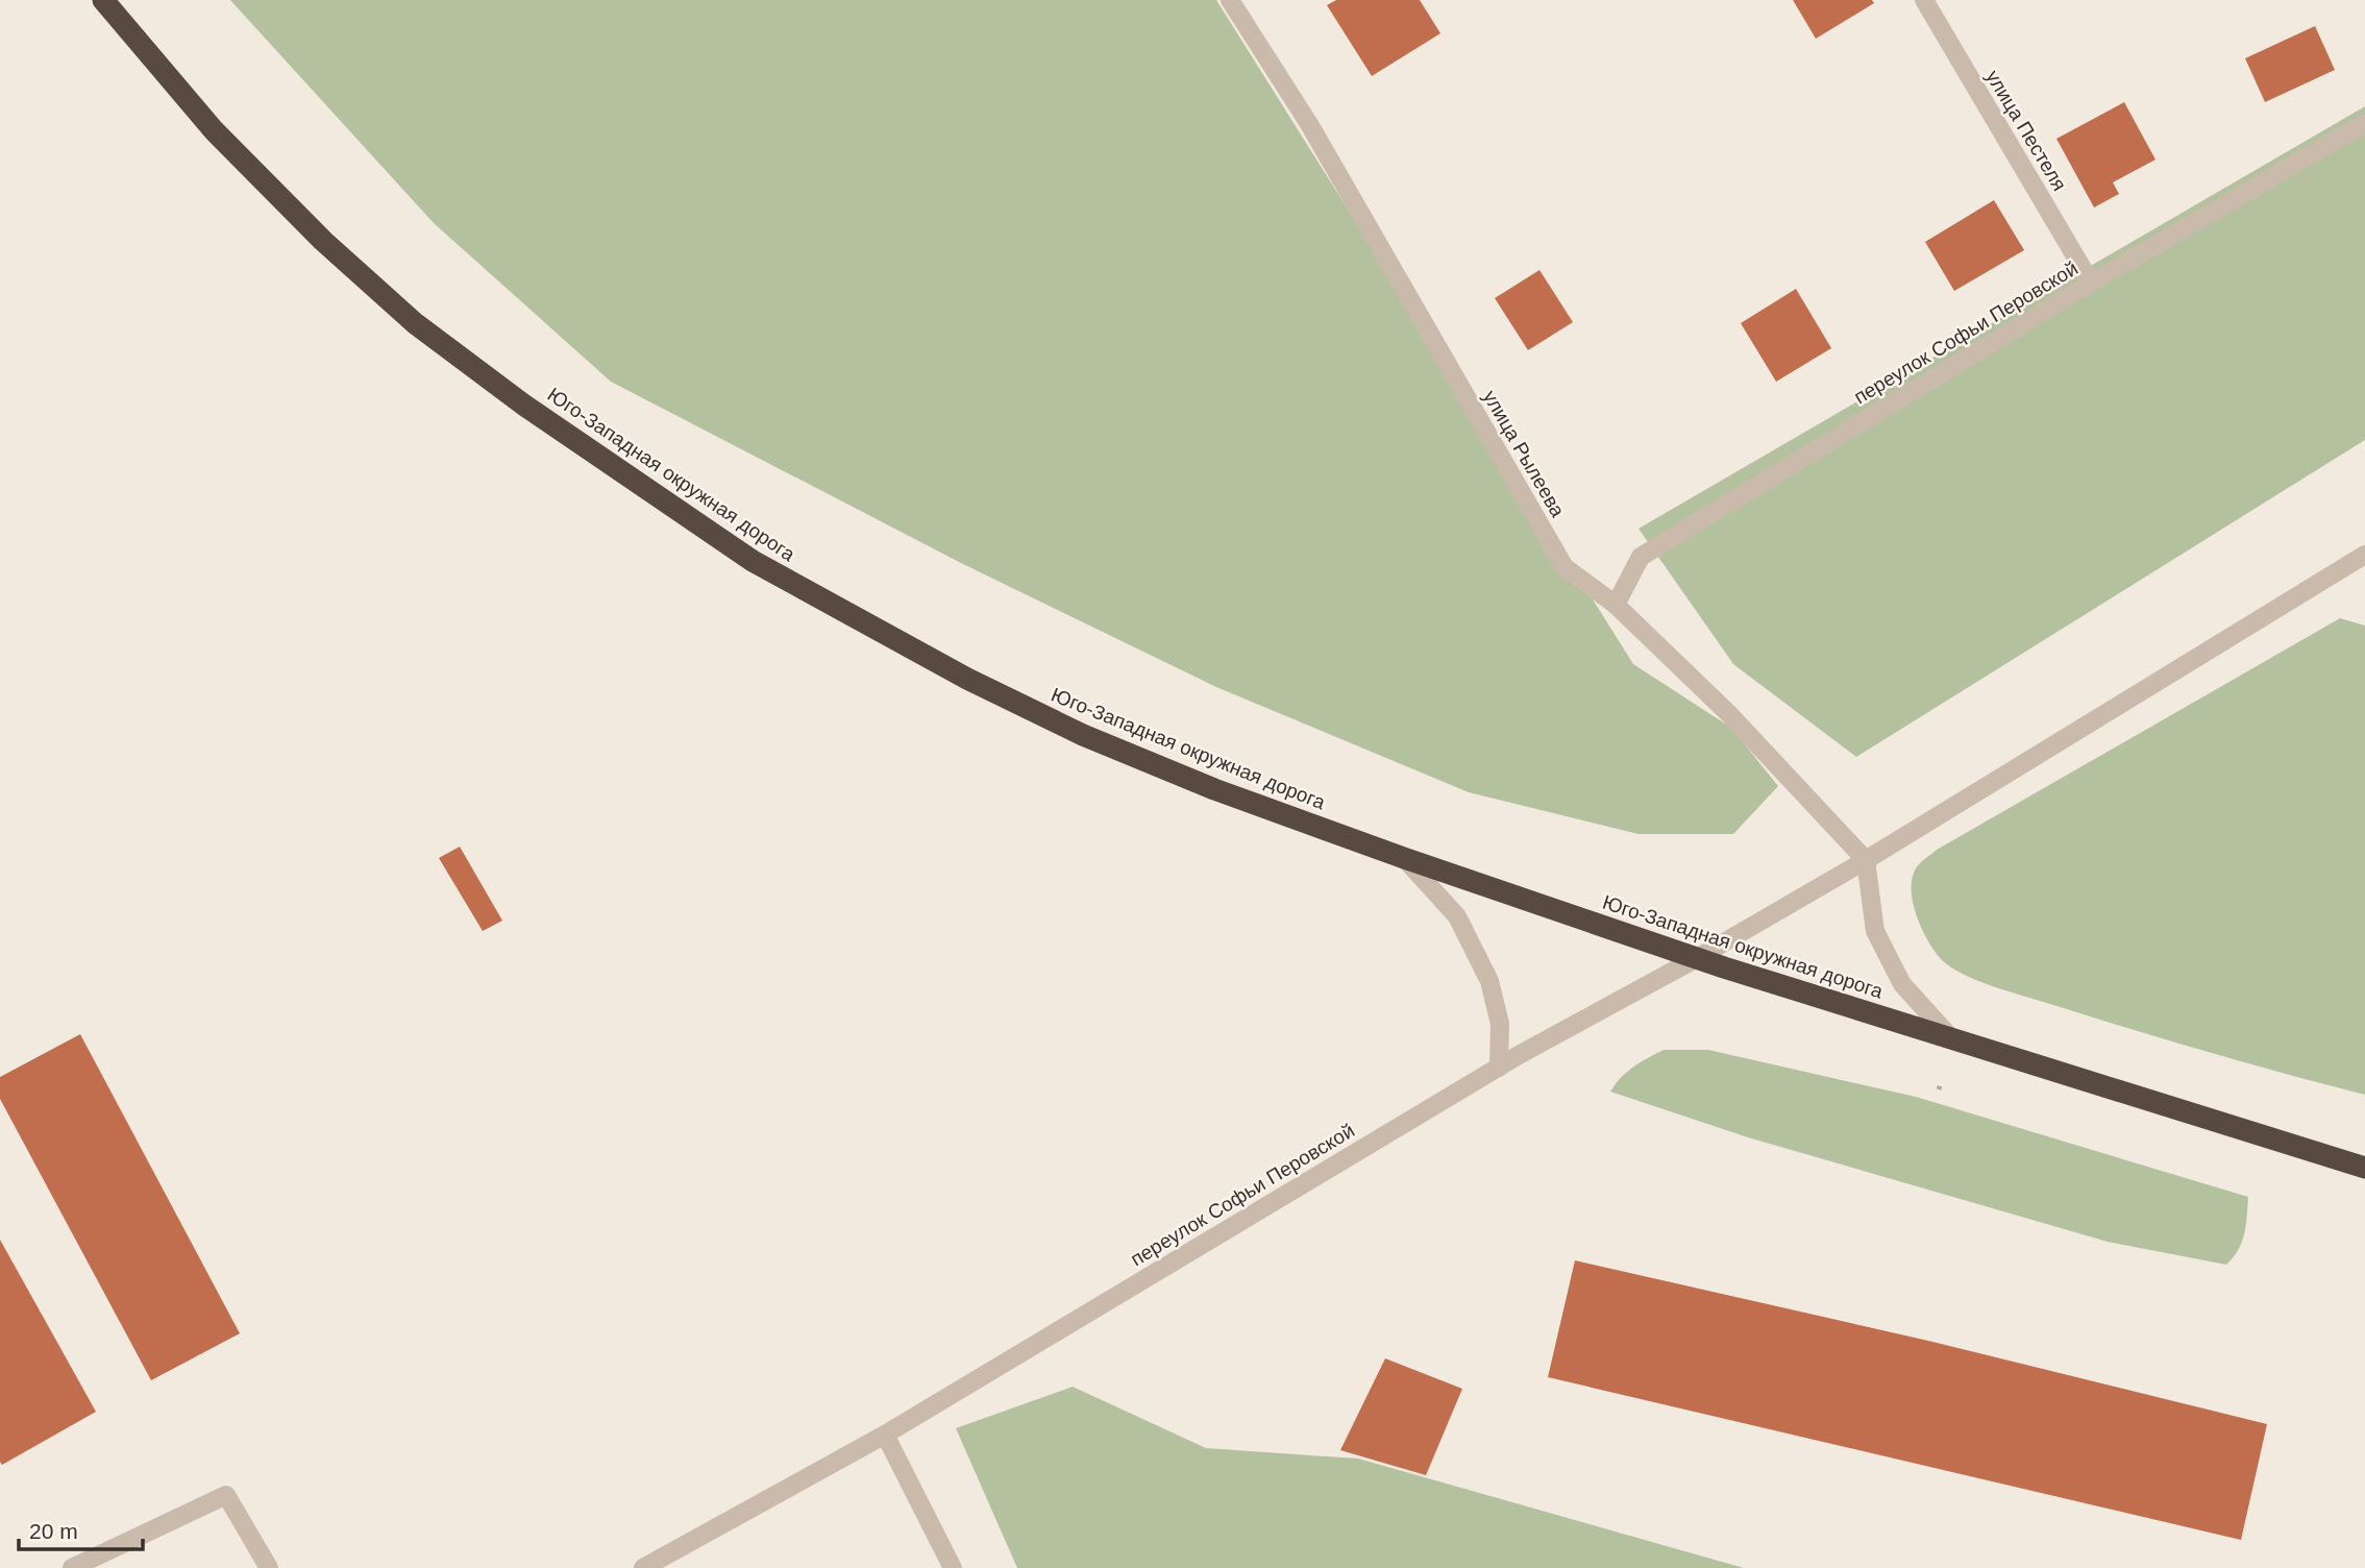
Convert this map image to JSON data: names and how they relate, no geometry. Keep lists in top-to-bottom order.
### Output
{
  "streets": {
    "highway": ["Юго-Западная окружная дорога"],
    "street": ["улица Пестеля", "переулок Софьи Перовской", "улица Рылеева"]
  },
  "crossings": [
    ["улица Пестеля", "переулок Софьи Перовской"],
    ["переулок Софьи Перовской", "улица Рылеева"],
    ["переулок Софьи Перовской", "Юго-Западная окружная дорога"]
  ],
  "scale_bar": "20 m"
}
